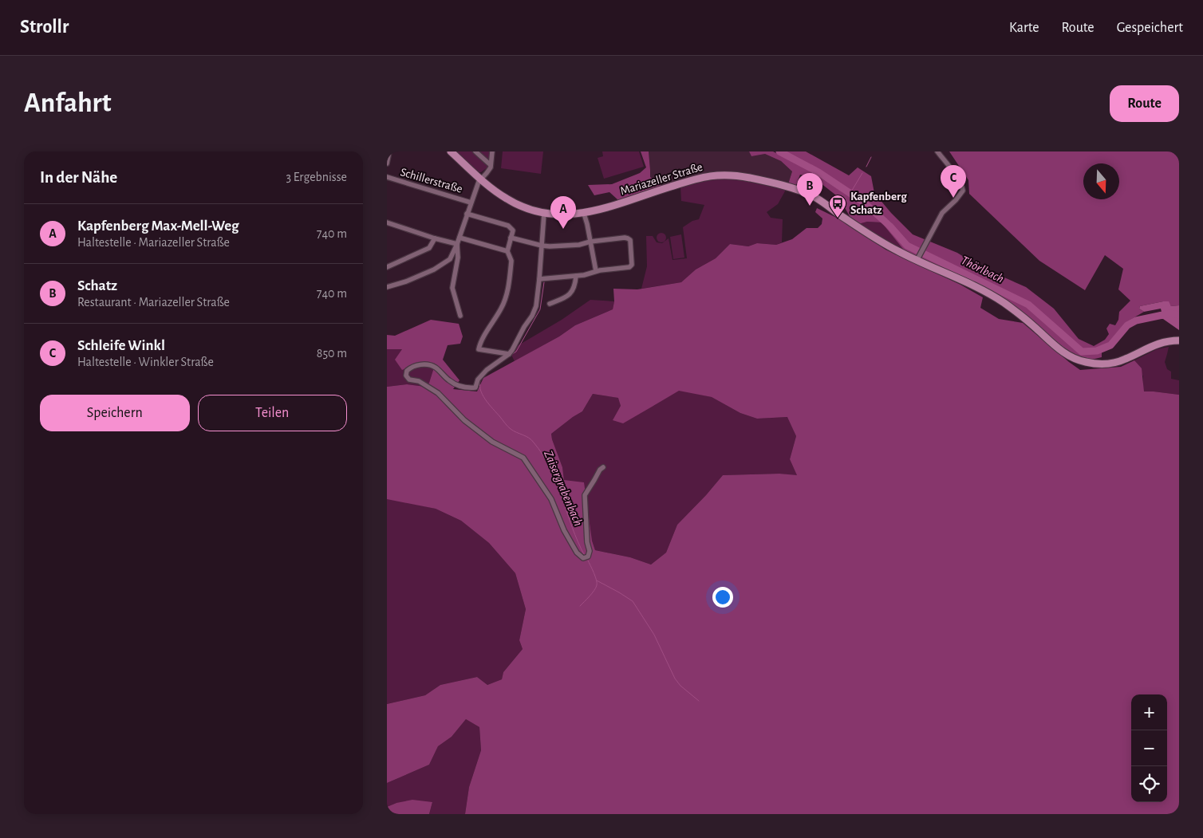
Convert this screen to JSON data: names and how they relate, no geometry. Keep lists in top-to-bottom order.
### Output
{
  "streets": {
    "main road": ["Mariazeller Straße"],
    "street": ["Schillerstraße"]
  },
  "water": ["Thörlbach", "Zaisergrabenbach"],
  "places": {
    "bus stop": ["Kapfenberg Schatz"]
  },
  "north": "bottom",
  "page": {
    "header": "Strollr",
    "nav": ["Karte", "Route", "Gespeichert"],
    "buttons": [
      "Route",
      ["Speichern", "Teilen"]
    ],
    "title": "Anfahrt",
    "heading": ["In der Nähe", "3 Ergebnisse"],
    "pins": ["C", "B", "A"],
    "list": [
      {
        "mark": "A",
        "name": "Kapfenberg Max-Mell-Weg",
        "note": "Haltestelle · Mariazeller Straße",
        "value": "740 m"
      },
      {
        "mark": "B",
        "name": "Schatz",
        "note": "Restaurant · Mariazeller Straße",
        "value": "740 m"
      },
      {
        "mark": "C",
        "name": "Schleife Winkl",
        "note": "Haltestelle · Winkler Straße",
        "value": "850 m"
      }
    ],
    "map_buttons": ["+", "−"]
  }
}
